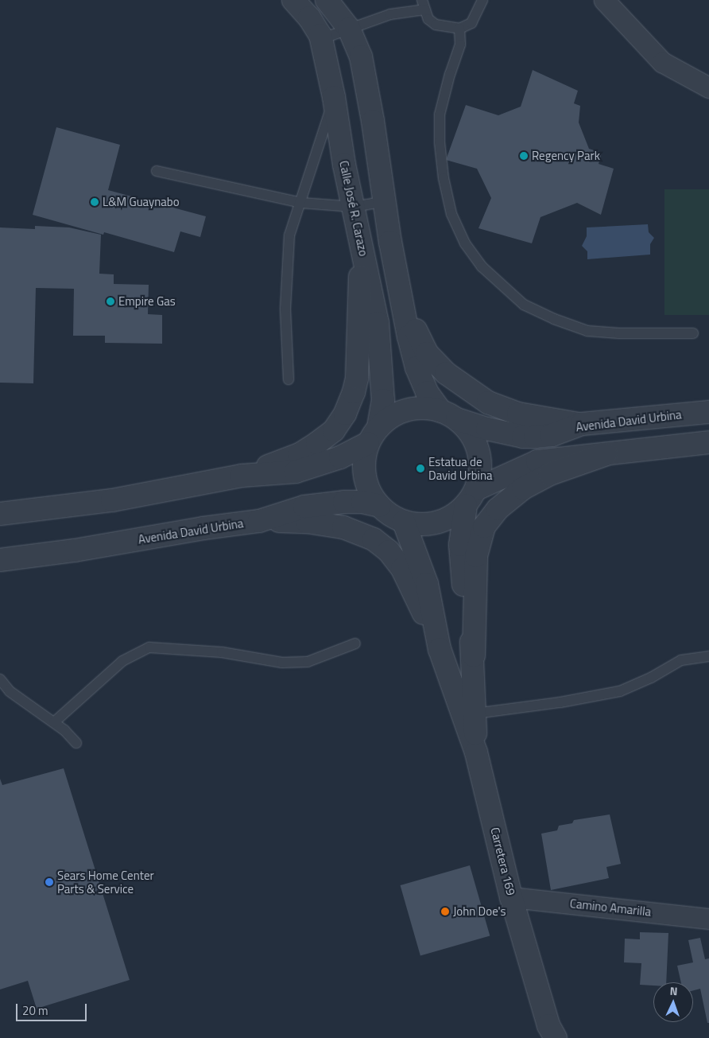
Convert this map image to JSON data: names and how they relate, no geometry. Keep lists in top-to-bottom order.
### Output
{
  "streets": {
    "street": [
      "Calle José R. Carazo",
      "Avenida David Urbina",
      "Carretera 169",
      "Camino Amarilla"
    ]
  },
  "crossings": [
    ["Calle José R. Carazo", "Avenida David Urbina"],
    ["Calle José R. Carazo", "Carretera 169"],
    ["Avenida David Urbina", "Carretera 169"],
    ["Carretera 169", "Camino Amarilla"]
  ],
  "places": [
    "Regency Park",
    "L&M Guaynabo",
    "Empire Gas",
    "Estatua de David Urbina",
    "Sears Home Center Parts & Service",
    "John Doe's"
  ],
  "scale_bar": "20 m",
  "north": "top"
}
